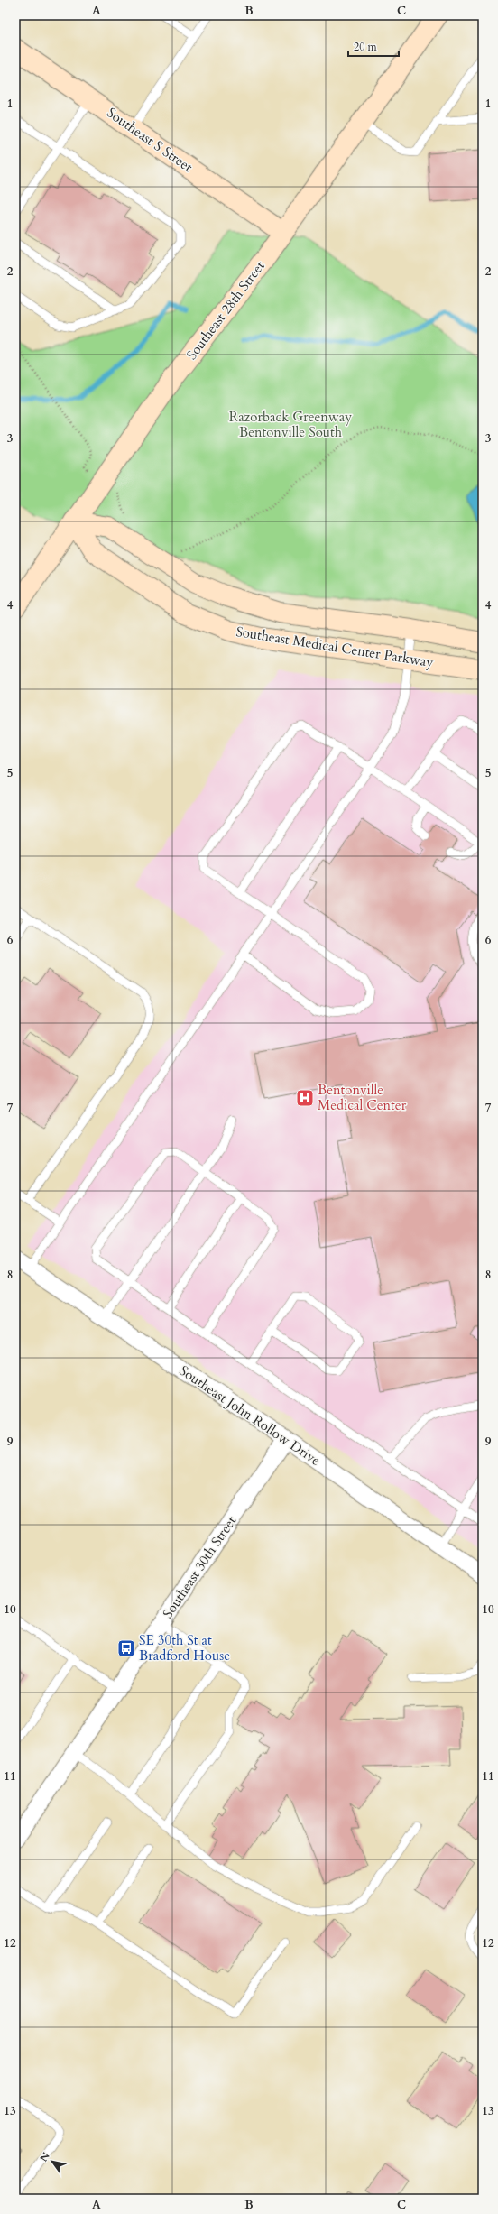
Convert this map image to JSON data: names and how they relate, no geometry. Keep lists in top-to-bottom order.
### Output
{
  "streets": {
    "main road": ["Southeast S Street", "Southeast 28th Street", "Southeast Medical Center Parkway"],
    "street": ["Southeast John Rollow Drive", "Southeast 30th Street"]
  },
  "crossings": [
    ["Southeast S Street", "Southeast 28th Street"],
    ["Southeast 28th Street", "Southeast Medical Center Parkway"],
    ["Southeast John Rollow Drive", "Southeast 30th Street"]
  ],
  "parks": ["Razorback Greenway Bentonville South"],
  "places": {
    "hospital": ["Bentonville Medical Center"],
    "bus stop": ["SE 30th St at Bradford House"]
  },
  "scale_bar": "20 m",
  "north": "top left",
  "grid": {
    "columns": ["A", "B", "C"],
    "rows": [
      "1",
      "2",
      "3",
      "4",
      "5",
      "6",
      "7",
      "8",
      "9",
      "10",
      "11",
      "12",
      "13"
    ]
  }
}
